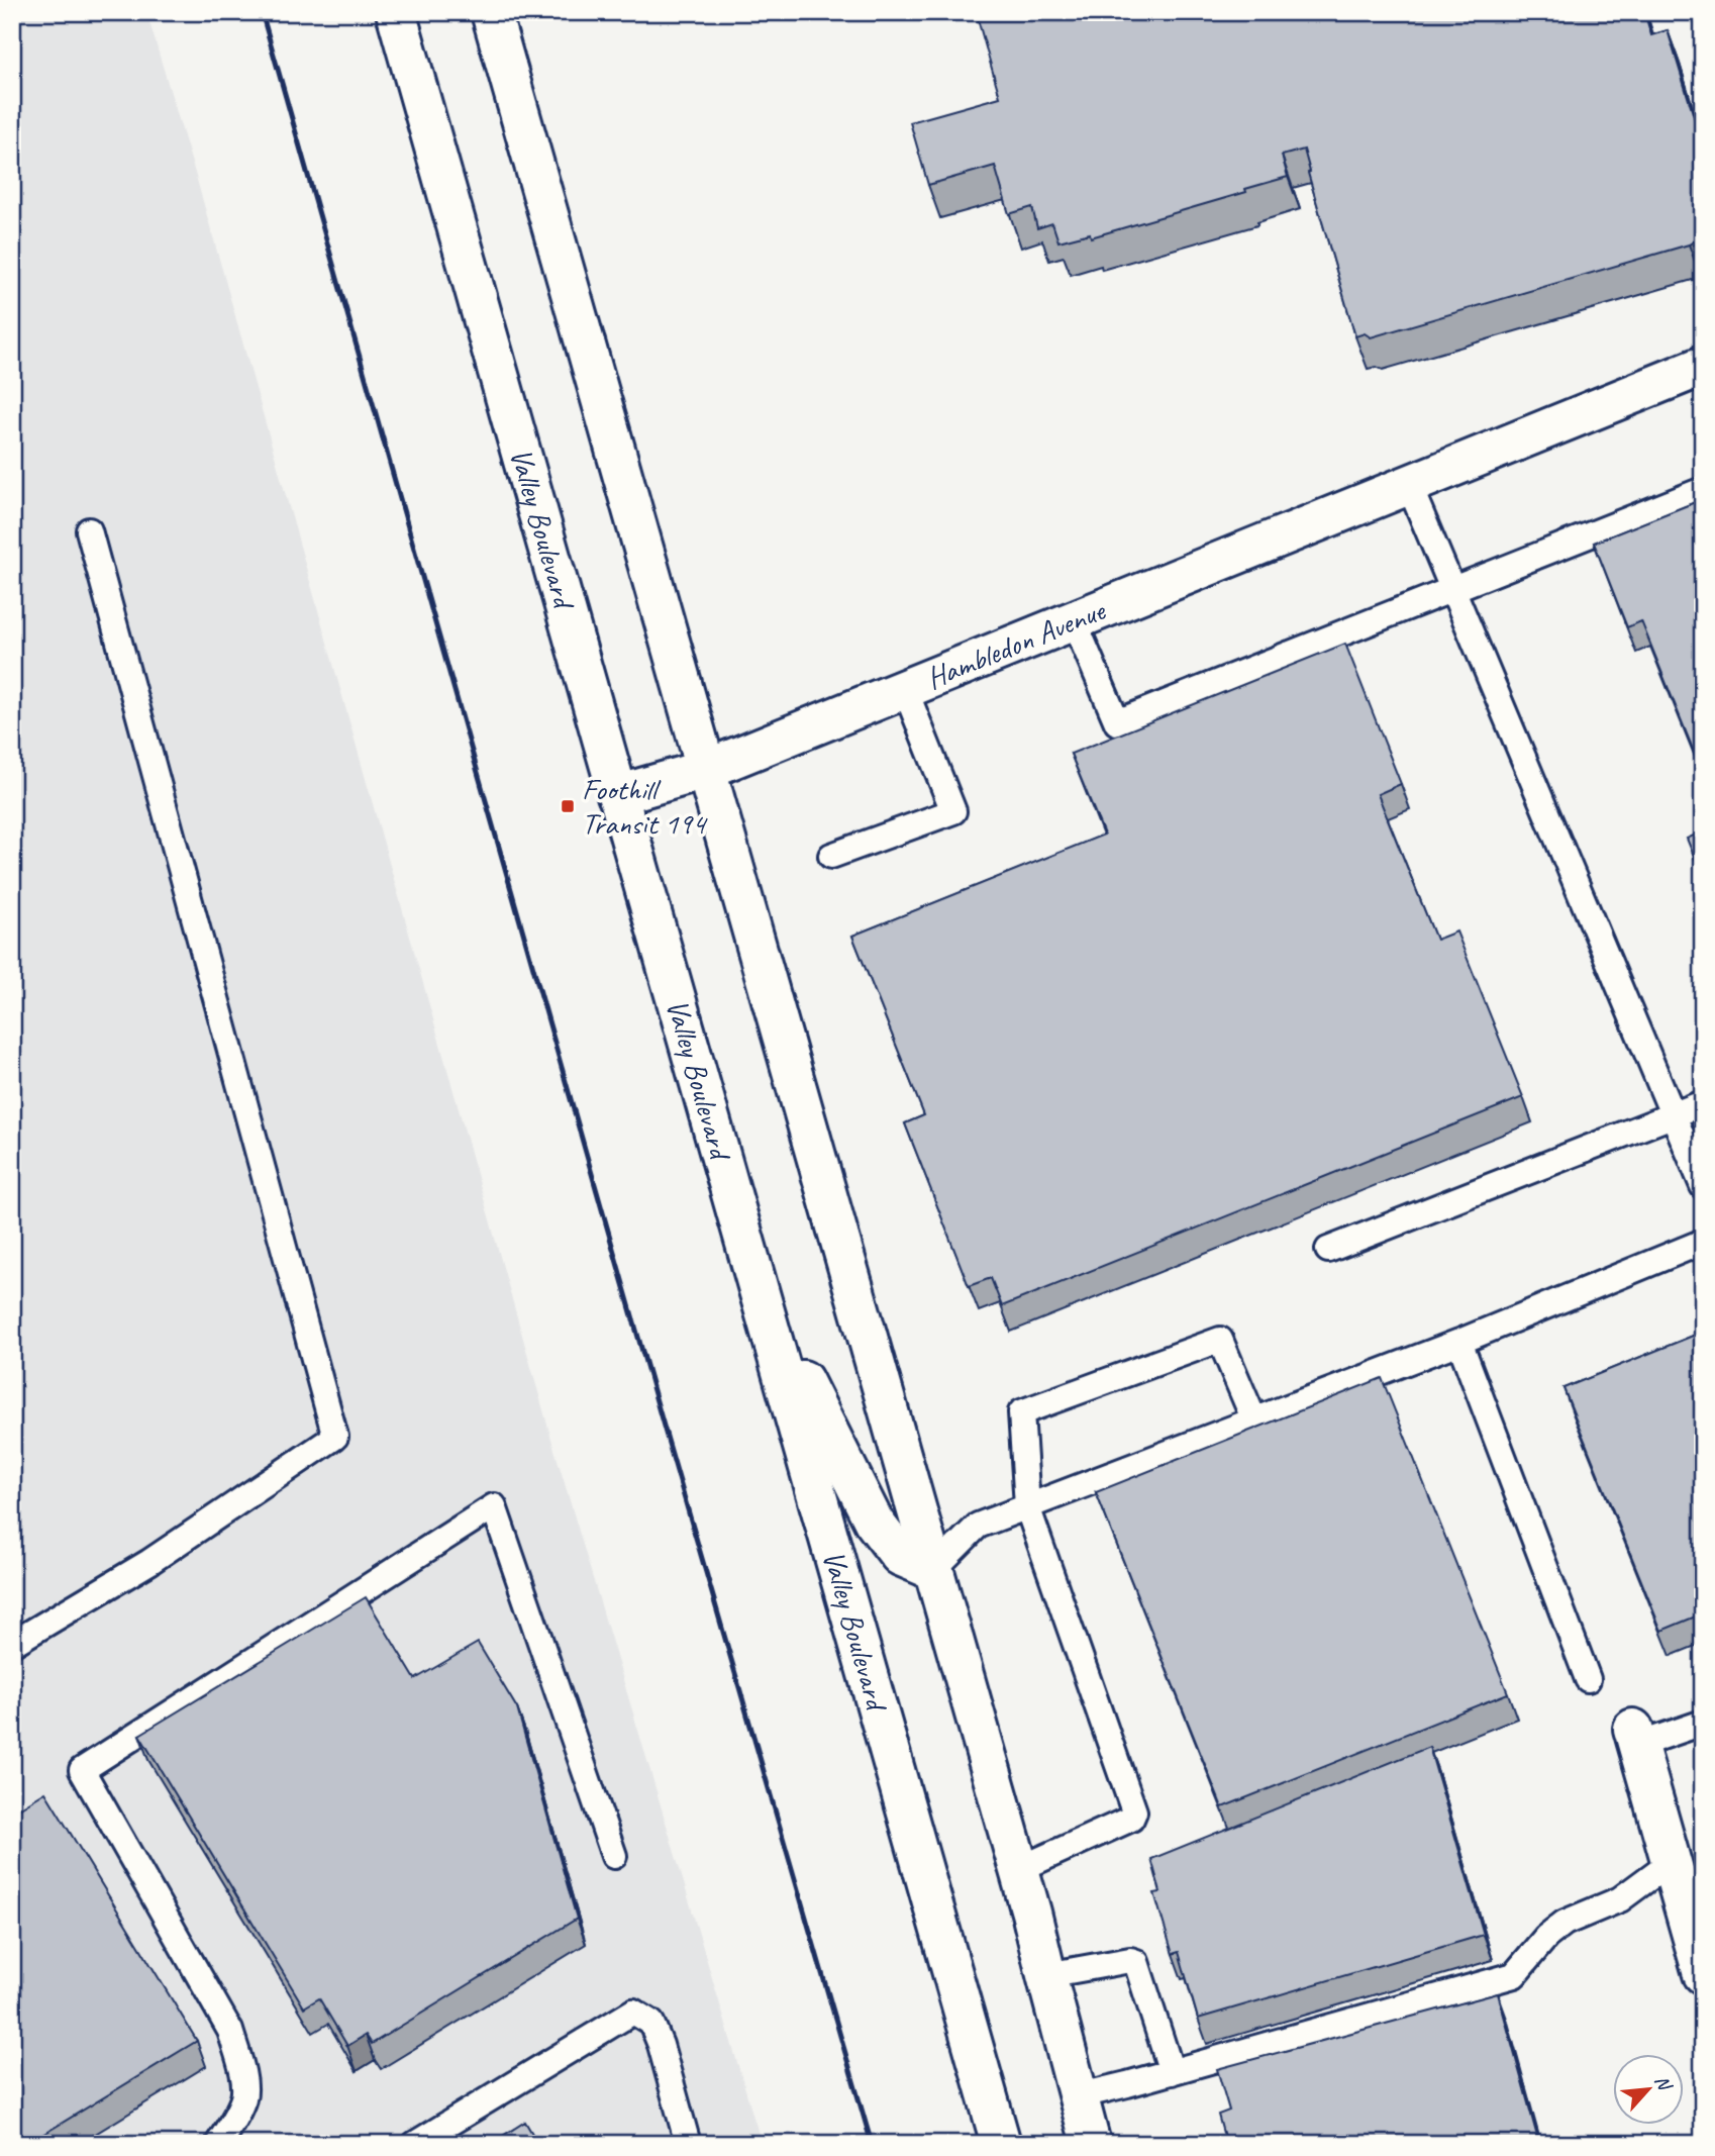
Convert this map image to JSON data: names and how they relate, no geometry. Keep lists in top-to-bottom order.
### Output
{
  "streets": {
    "main road": ["Valley Boulevard", "Hambledon Avenue"]
  },
  "crossings": [
    ["Valley Boulevard", "Hambledon Avenue"]
  ],
  "places": {
    "transit": ["Foothill Transit 194"]
  },
  "north": "top right"
}
